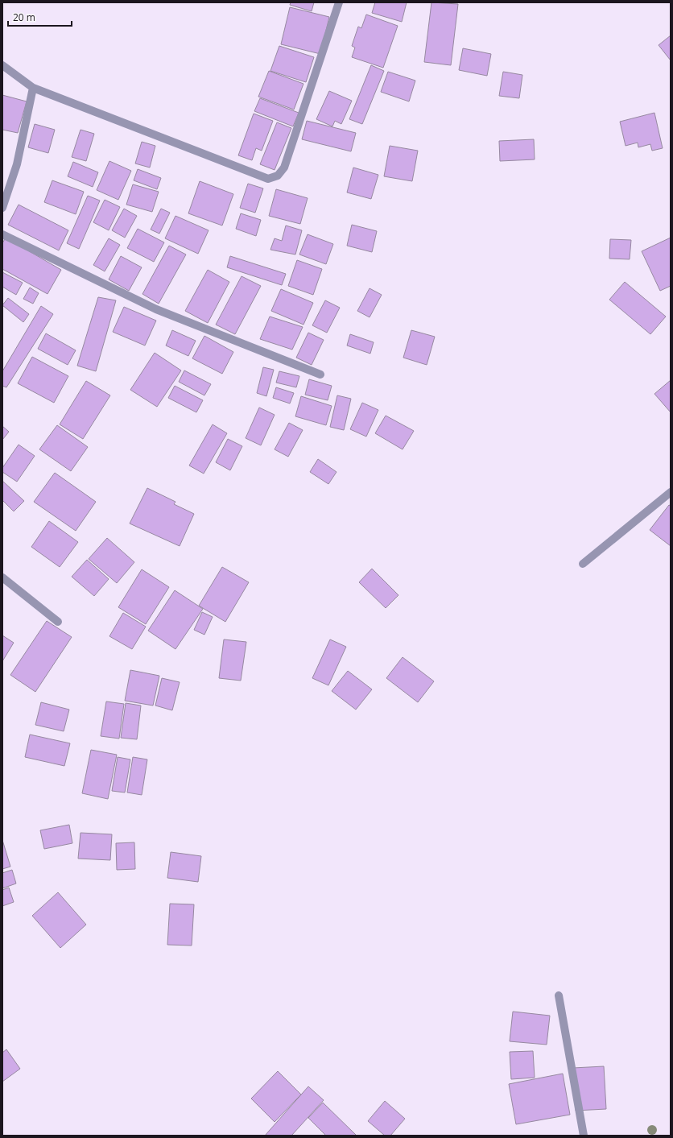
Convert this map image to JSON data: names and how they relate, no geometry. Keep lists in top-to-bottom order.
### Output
{
  "scale_bar": "20 m"
}
